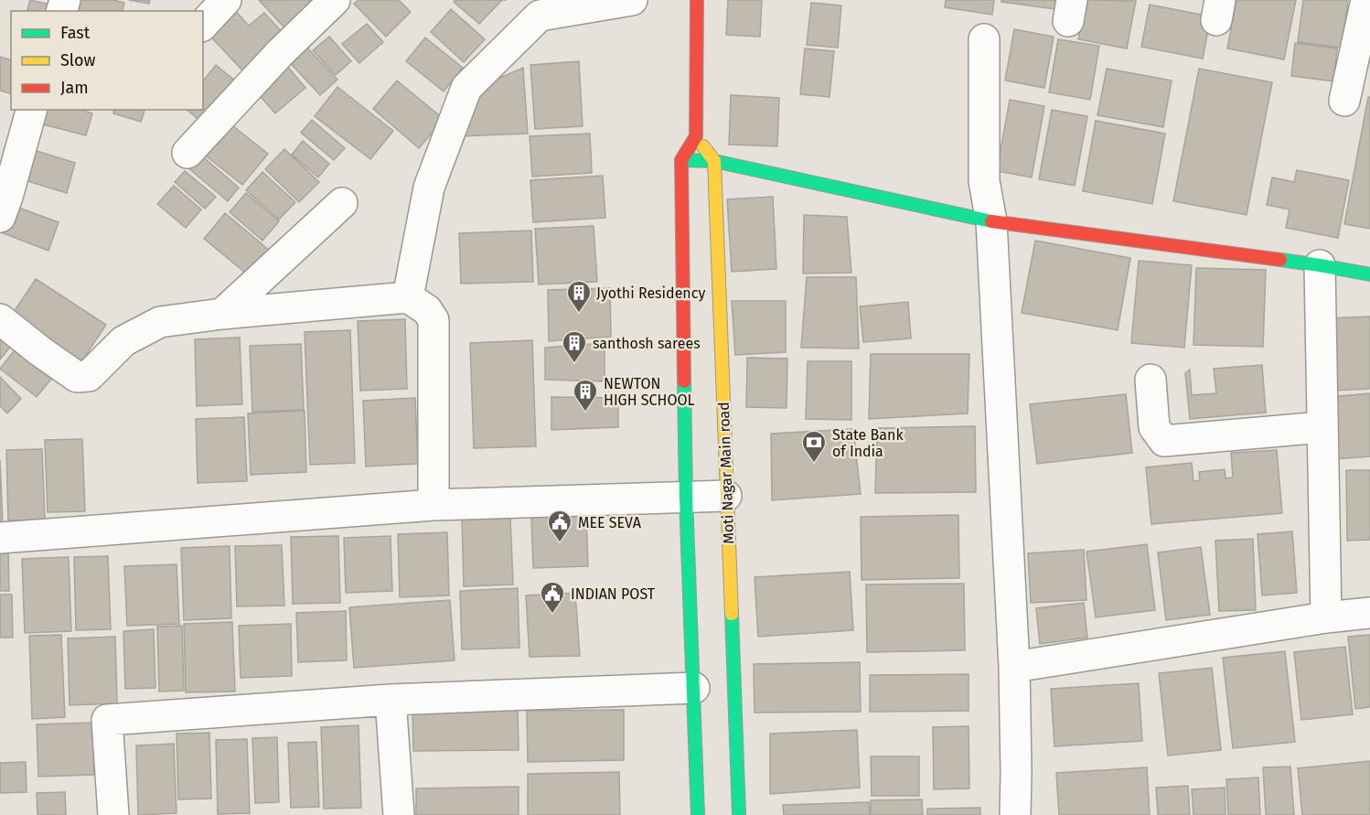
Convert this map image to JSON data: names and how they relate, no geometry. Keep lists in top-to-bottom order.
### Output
{
  "streets": {
    "street": ["Moti Nagar Main road"]
  },
  "places": {
    "building": ["Jyothi Residency", "santhosh sarees", "NEWTON HIGH SCHOOL"],
    "bank": ["State Bank of India"],
    "public building": ["MEE SEVA", "INDIAN POST"]
  },
  "legend": ["Fast", "Slow", "Jam"]
}
